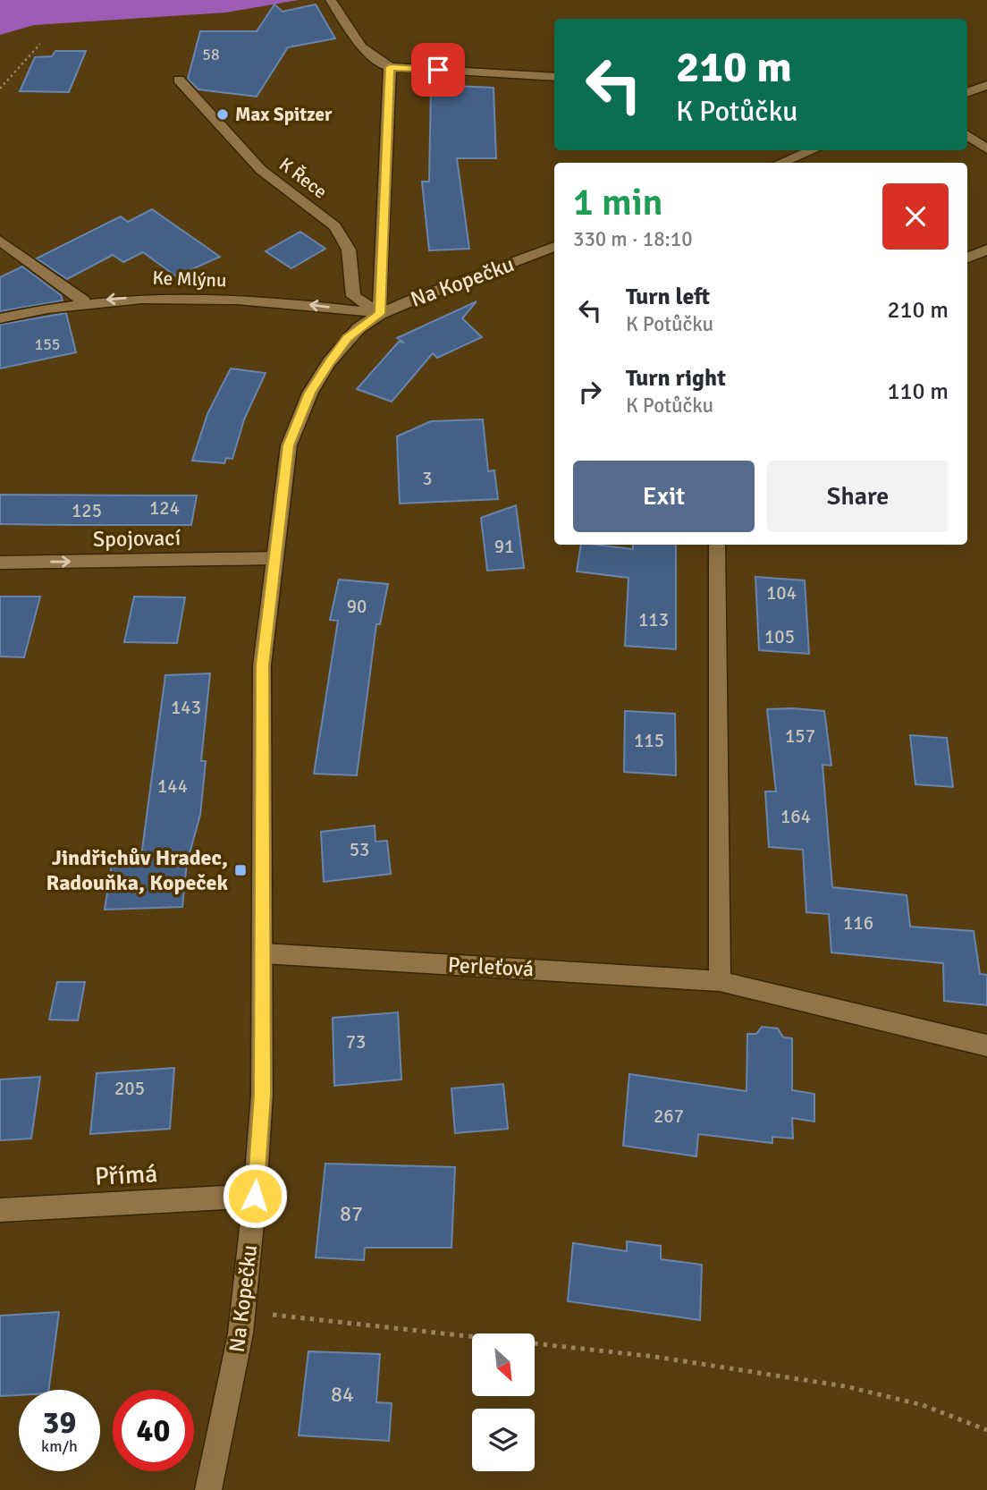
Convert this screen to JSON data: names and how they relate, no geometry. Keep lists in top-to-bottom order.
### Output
{
  "streets": {
    "street": [
      "K Řece",
      "Ke Mlýnu",
      "Na Kopečku",
      "Spojovací",
      "Perleťová",
      "Přímá"
    ]
  },
  "crossings": [
    ["K Řece", "Ke Mlýnu"],
    ["K Řece", "Na Kopečku"],
    ["Ke Mlýnu", "Na Kopečku"],
    ["Na Kopečku", "Spojovací"],
    ["Na Kopečku", "Perleťová"],
    ["Na Kopečku", "Přímá"]
  ],
  "one_way": ["Ke Mlýnu", "Spojovací"],
  "places": {
    "other": ["Max Spitzer"],
    "transit": ["Jindřichův Hradec, Radouňka, Kopeček"]
  },
  "house_numbers": [
    "58",
    "155",
    "3",
    "124",
    "125",
    "91",
    "104",
    "90",
    "113",
    "105",
    "143",
    "157",
    "115",
    "144",
    "164",
    "53",
    "116",
    "73",
    "205",
    "267",
    "87",
    "84"
  ],
  "north": "bottom right",
  "page": {
    "turn": ["210 m", "K Potůčku"],
    "heading": ["1 min", "330 m · 18:10"],
    "list": [
      {
        "name": "Turn left",
        "note": "K Potůčku",
        "value": "210 m"
      },
      {
        "name": "Turn right",
        "note": "K Potůčku",
        "value": "110 m"
      }
    ],
    "buttons": ["Exit", "Share"],
    "speed": "39 km/h",
    "limit": "40"
  }
}
